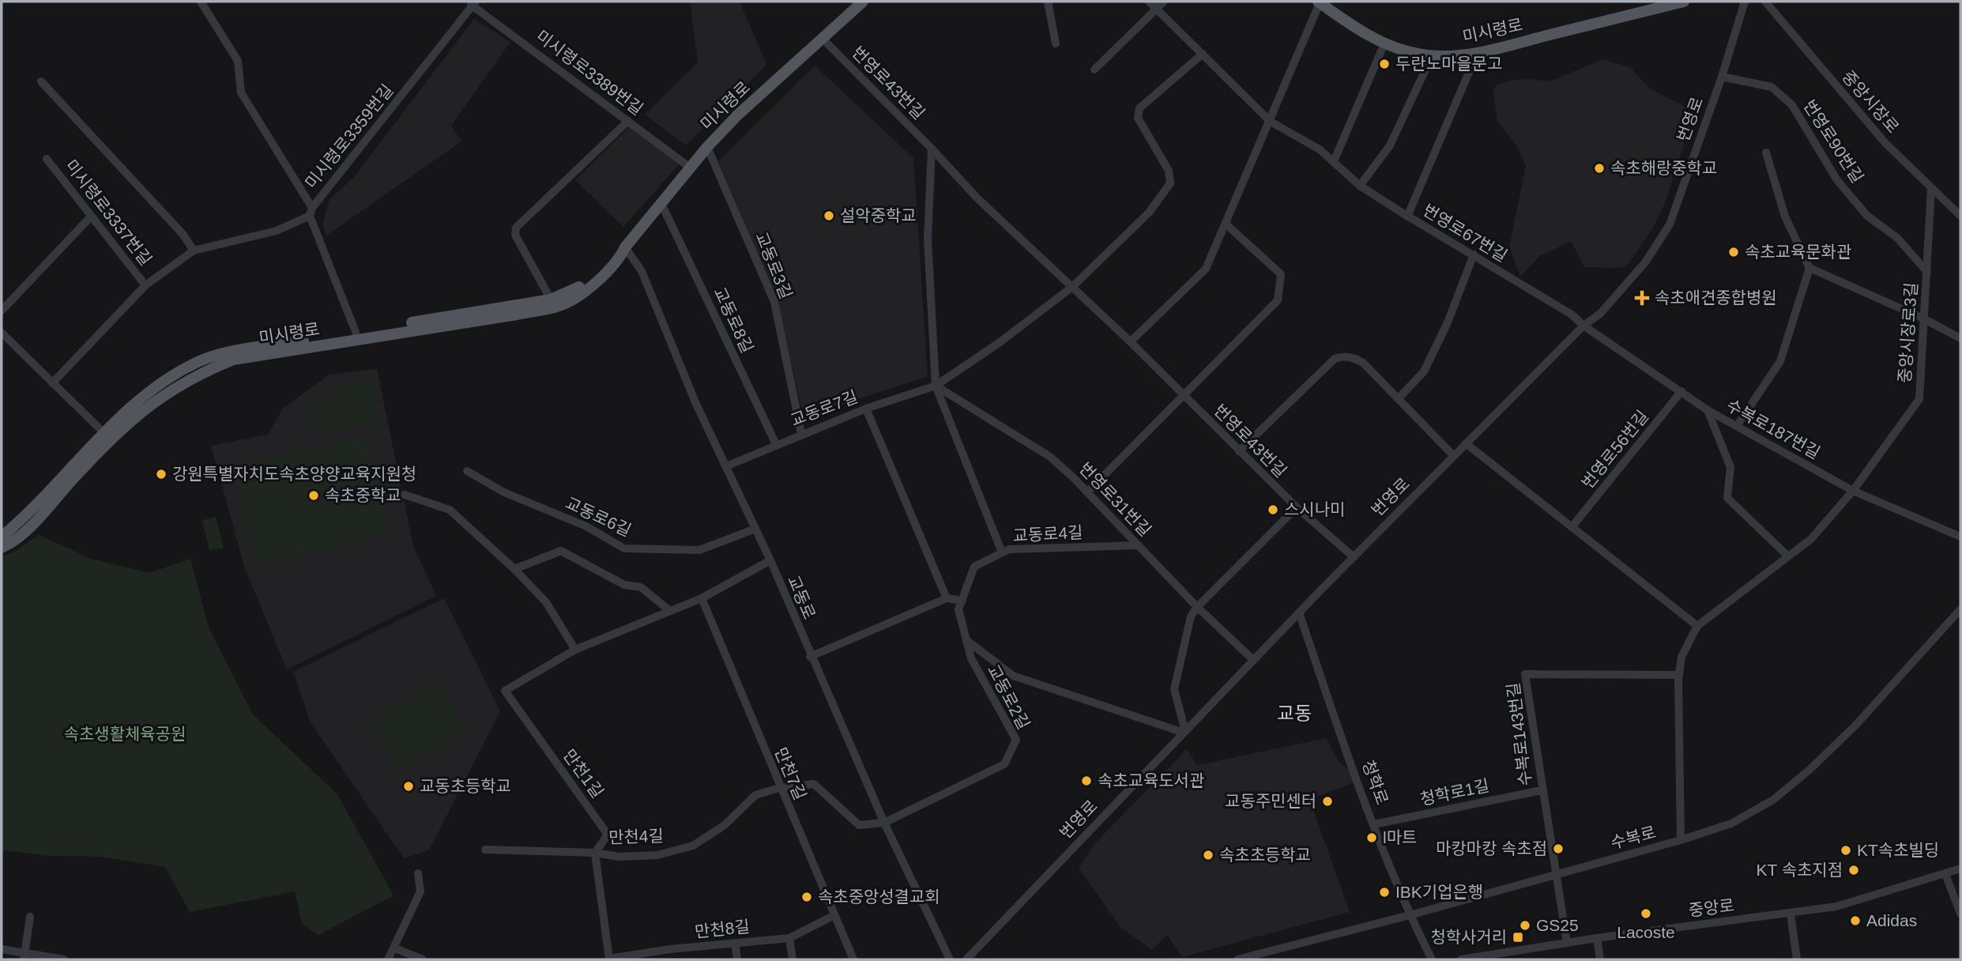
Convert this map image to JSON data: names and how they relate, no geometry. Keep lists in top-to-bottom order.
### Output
{
  "streets": {
    "main road": ["미시령로"],
    "street": [
      "미시령로3389번길",
      "번영로43번길",
      "중앙시장로",
      "번영로",
      "미시령로3359번길",
      "번영로90번길",
      "미시령로3337번길",
      "번영로67번길",
      "교동로3길",
      "교동로8길",
      "중앙시장로3길",
      "교동로7길",
      "수복로187번길",
      "번영로56번길",
      "번영로31번길",
      "교동로6길",
      "교동로4길",
      "교동로",
      "교동로2길",
      "수복로143번길",
      "만천1길",
      "만천7길",
      "청학로",
      "청학로1길",
      "만천4길",
      "수복로",
      "중앙로",
      "만천8길"
    ]
  },
  "crossings": [
    ["미시령로", "미시령로3389번길"],
    ["미시령로", "번영로43번길"],
    ["미시령로", "미시령로3359번길"],
    ["미시령로", "교동로3길"],
    ["미시령로", "교동로"],
    ["미시령로3389번길", "미시령로3359번길"],
    ["번영로43번길", "번영로"],
    ["번영로43번길", "교동로7길"],
    ["중앙시장로", "중앙시장로3길"],
    ["번영로", "번영로90번길"],
    ["번영로", "번영로67번길"],
    ["번영로", "수복로187번길"],
    ["번영로", "번영로31번길"],
    ["번영로", "청학로"],
    ["미시령로3359번길", "미시령로3337번길"],
    ["번영로90번길", "중앙시장로3길"],
    ["번영로67번길", "교동로7길"],
    ["번영로67번길", "수복로187번길"],
    ["교동로3길", "교동로7길"],
    ["교동로8길", "교동로7길"],
    ["중앙시장로3길", "수복로187번길"],
    ["교동로7길", "번영로31번길"],
    ["교동로7길", "교동로"],
    ["수복로187번길", "번영로56번길"],
    ["번영로31번길", "교동로4길"],
    ["교동로6길", "교동로"],
    ["교동로4길", "교동로2길"],
    ["교동로", "교동로2길"],
    ["교동로", "만천1길"],
    ["교동로", "만천4길"],
    ["교동로2길", "만천4길"],
    ["수복로143번길", "청학로1길"],
    ["수복로143번길", "수복로"],
    ["수복로143번길", "중앙로"],
    ["만천1길", "만천7길"],
    ["만천1길", "만천4길"],
    ["만천7길", "만천4길"],
    ["만천7길", "만천8길"],
    ["청학로", "청학로1길"],
    ["청학로", "수복로"]
  ],
  "districts": ["교동"],
  "parks": ["속초생활체육공원"],
  "places": {
    "other": [
      "두란노마을문고",
      "속초해랑중학교",
      "설악중학교",
      "속초교육문화관",
      "강원특별자치도속초양양교육지원청",
      "속초중학교",
      "스시나미",
      "속초교육도서관",
      "교동초등학교",
      "교동주민센터",
      "l마트",
      "마캉마캉 속초점",
      "KT속초빌딩",
      "속초초등학교",
      "KT 속초지점",
      "IBK기업은행",
      "속초중앙성결교회",
      "Lacoste",
      "Adidas",
      "GS25"
    ],
    "health": ["속초애견종합병원"],
    "transit": ["청학사거리"]
  }
}
